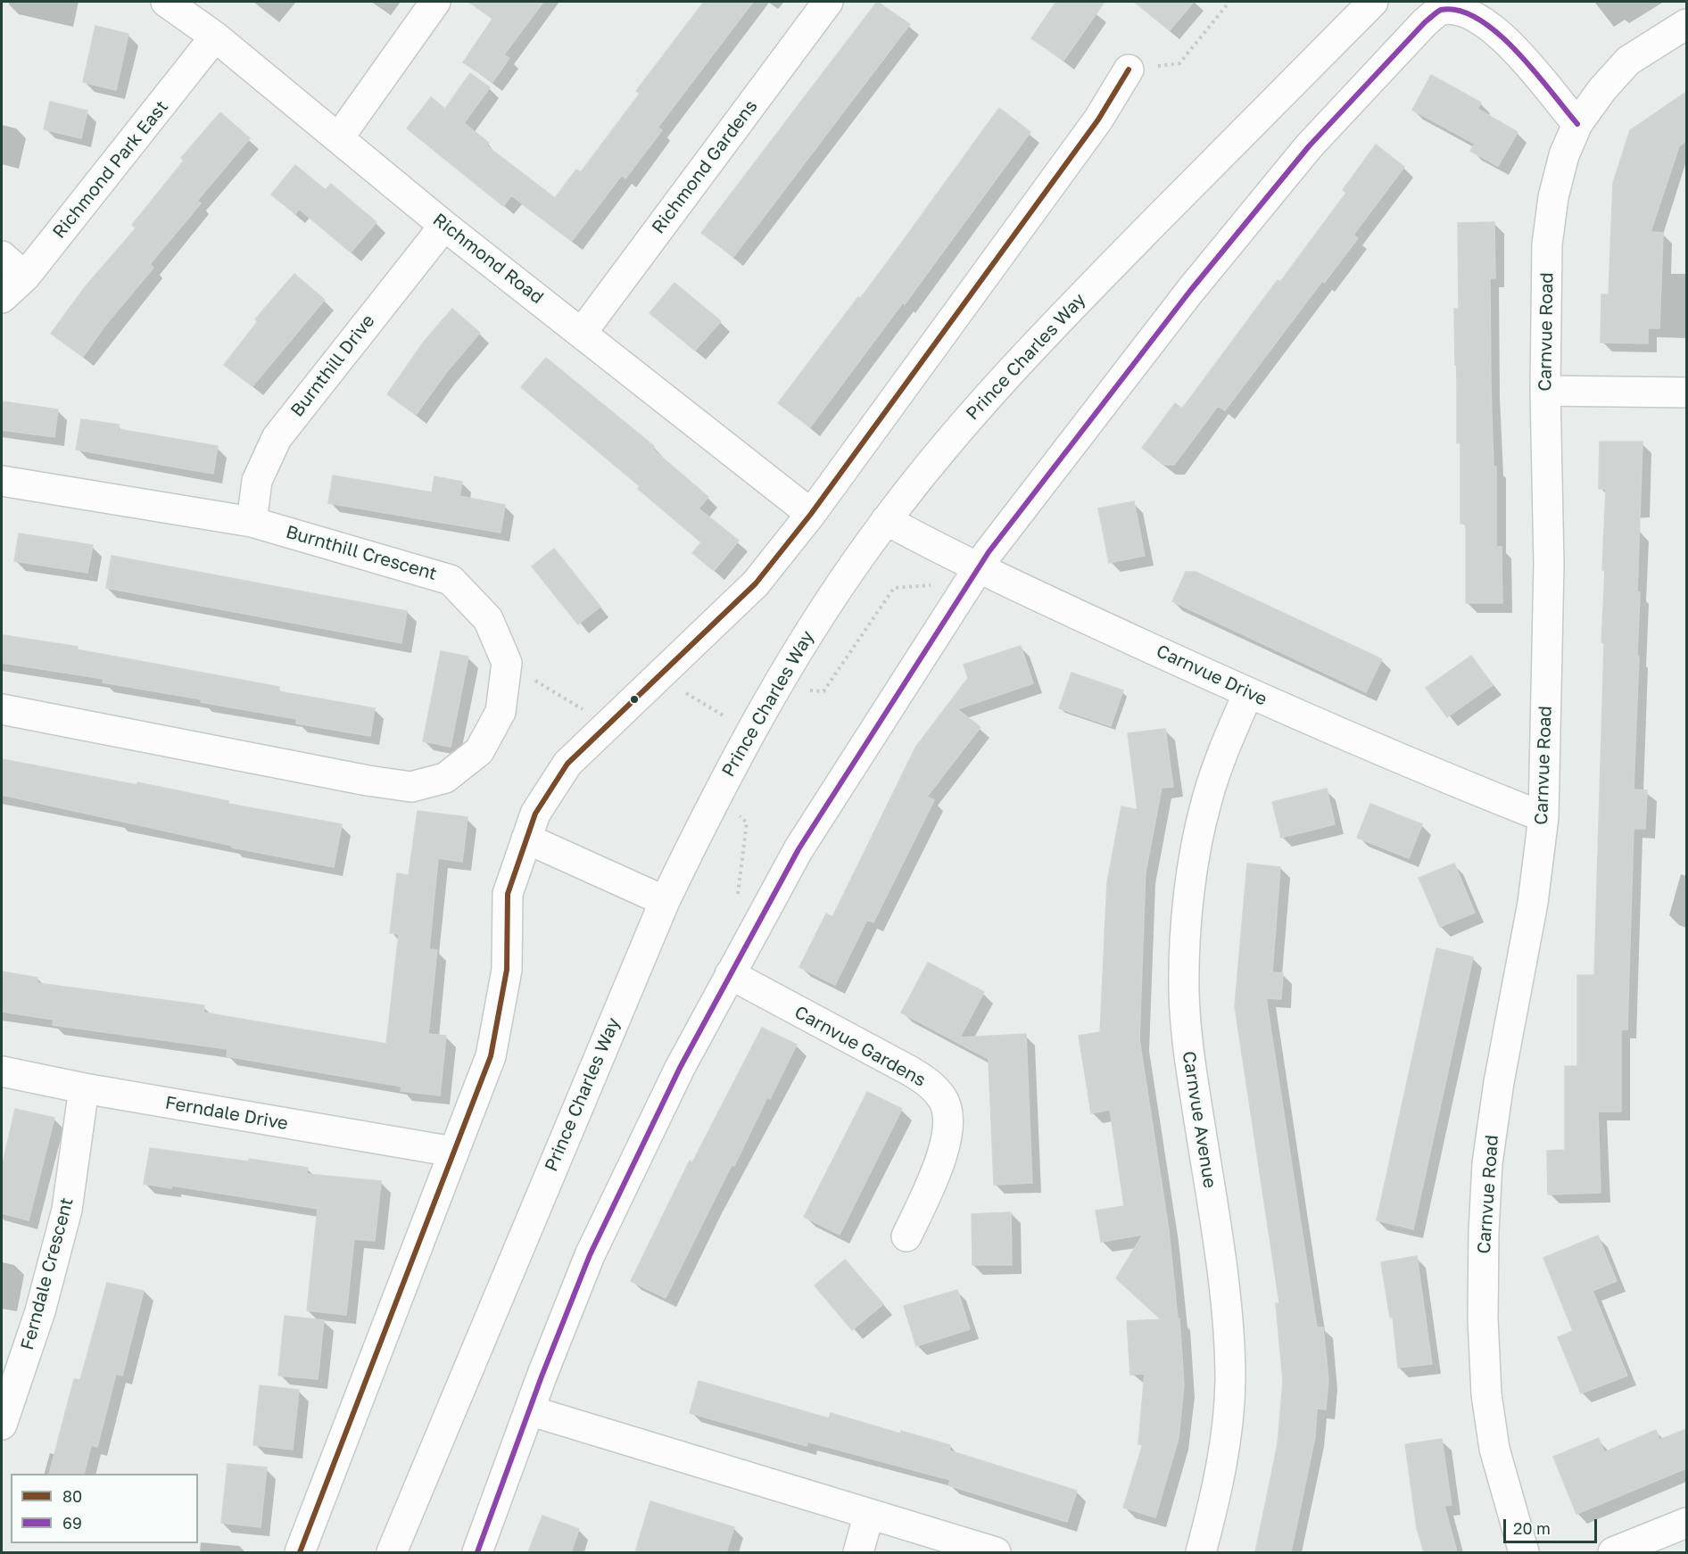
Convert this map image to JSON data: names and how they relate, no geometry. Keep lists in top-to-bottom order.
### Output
{
  "streets": {
    "street": [
      "Richmond Gardens",
      "Richmond Park East",
      "Richmond Road",
      "Carnvue Road",
      "Prince Charles Way",
      "Burnthill Drive",
      "Burnthill Crescent",
      "Carnvue Drive",
      "Carnvue Gardens",
      "Ferndale Drive",
      "Carnvue Avenue",
      "Ferndale Crescent"
    ]
  },
  "crossings": [
    ["Richmond Gardens", "Richmond Road"],
    ["Richmond Park East", "Richmond Road"],
    ["Richmond Road", "Burnthill Drive"],
    ["Carnvue Road", "Carnvue Drive"],
    ["Prince Charles Way", "Carnvue Drive"],
    ["Burnthill Drive", "Burnthill Crescent"],
    ["Carnvue Drive", "Carnvue Avenue"],
    ["Ferndale Drive", "Ferndale Crescent"]
  ],
  "lines": ["transit line 69", "transit line 80"],
  "legend": ["80", "69"],
  "scale_bar": "20 m"
}
